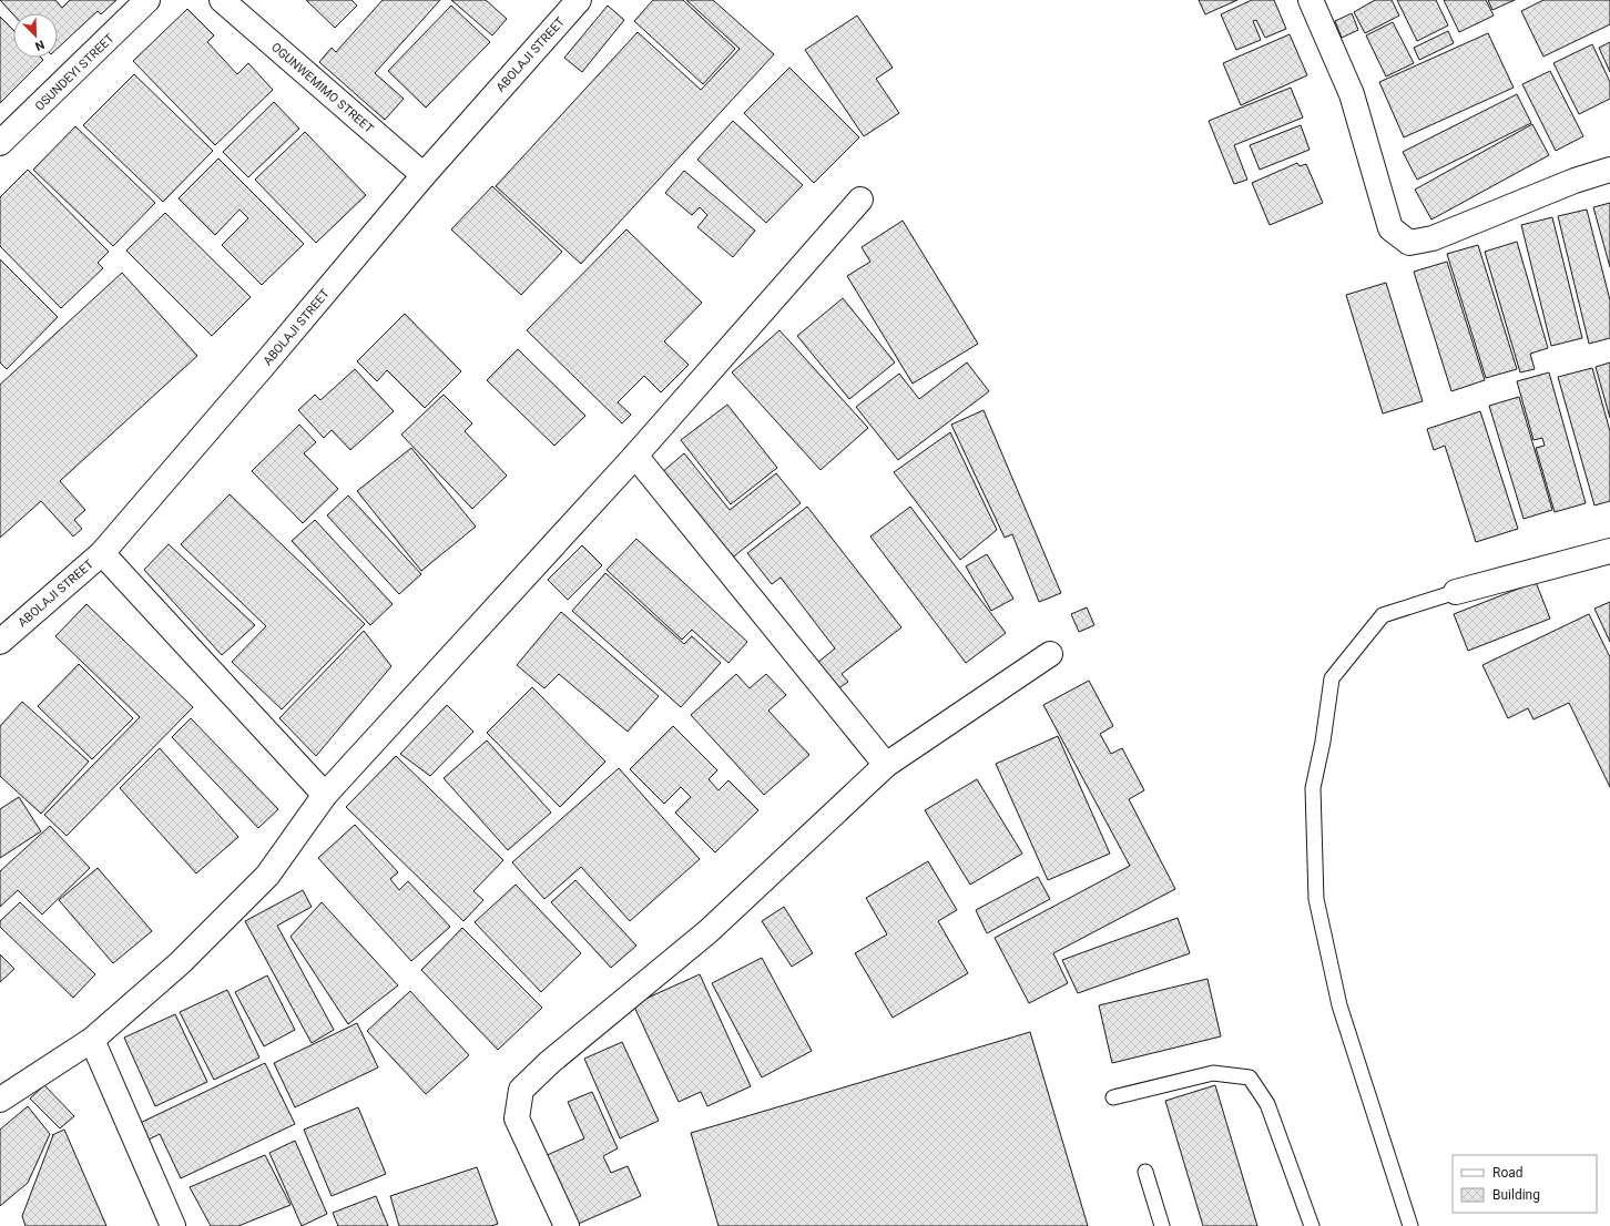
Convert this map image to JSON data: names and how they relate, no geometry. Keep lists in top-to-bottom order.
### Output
{
  "streets": {
    "street": ["ABOLAJI STREET", "OSUNDEYI STREET", "OGUNWEMIMO STREET"]
  },
  "crossings": [
    ["ABOLAJI STREET", "OGUNWEMIMO STREET"]
  ],
  "legend": ["Road", "Building"],
  "north": "bottom right"
}
